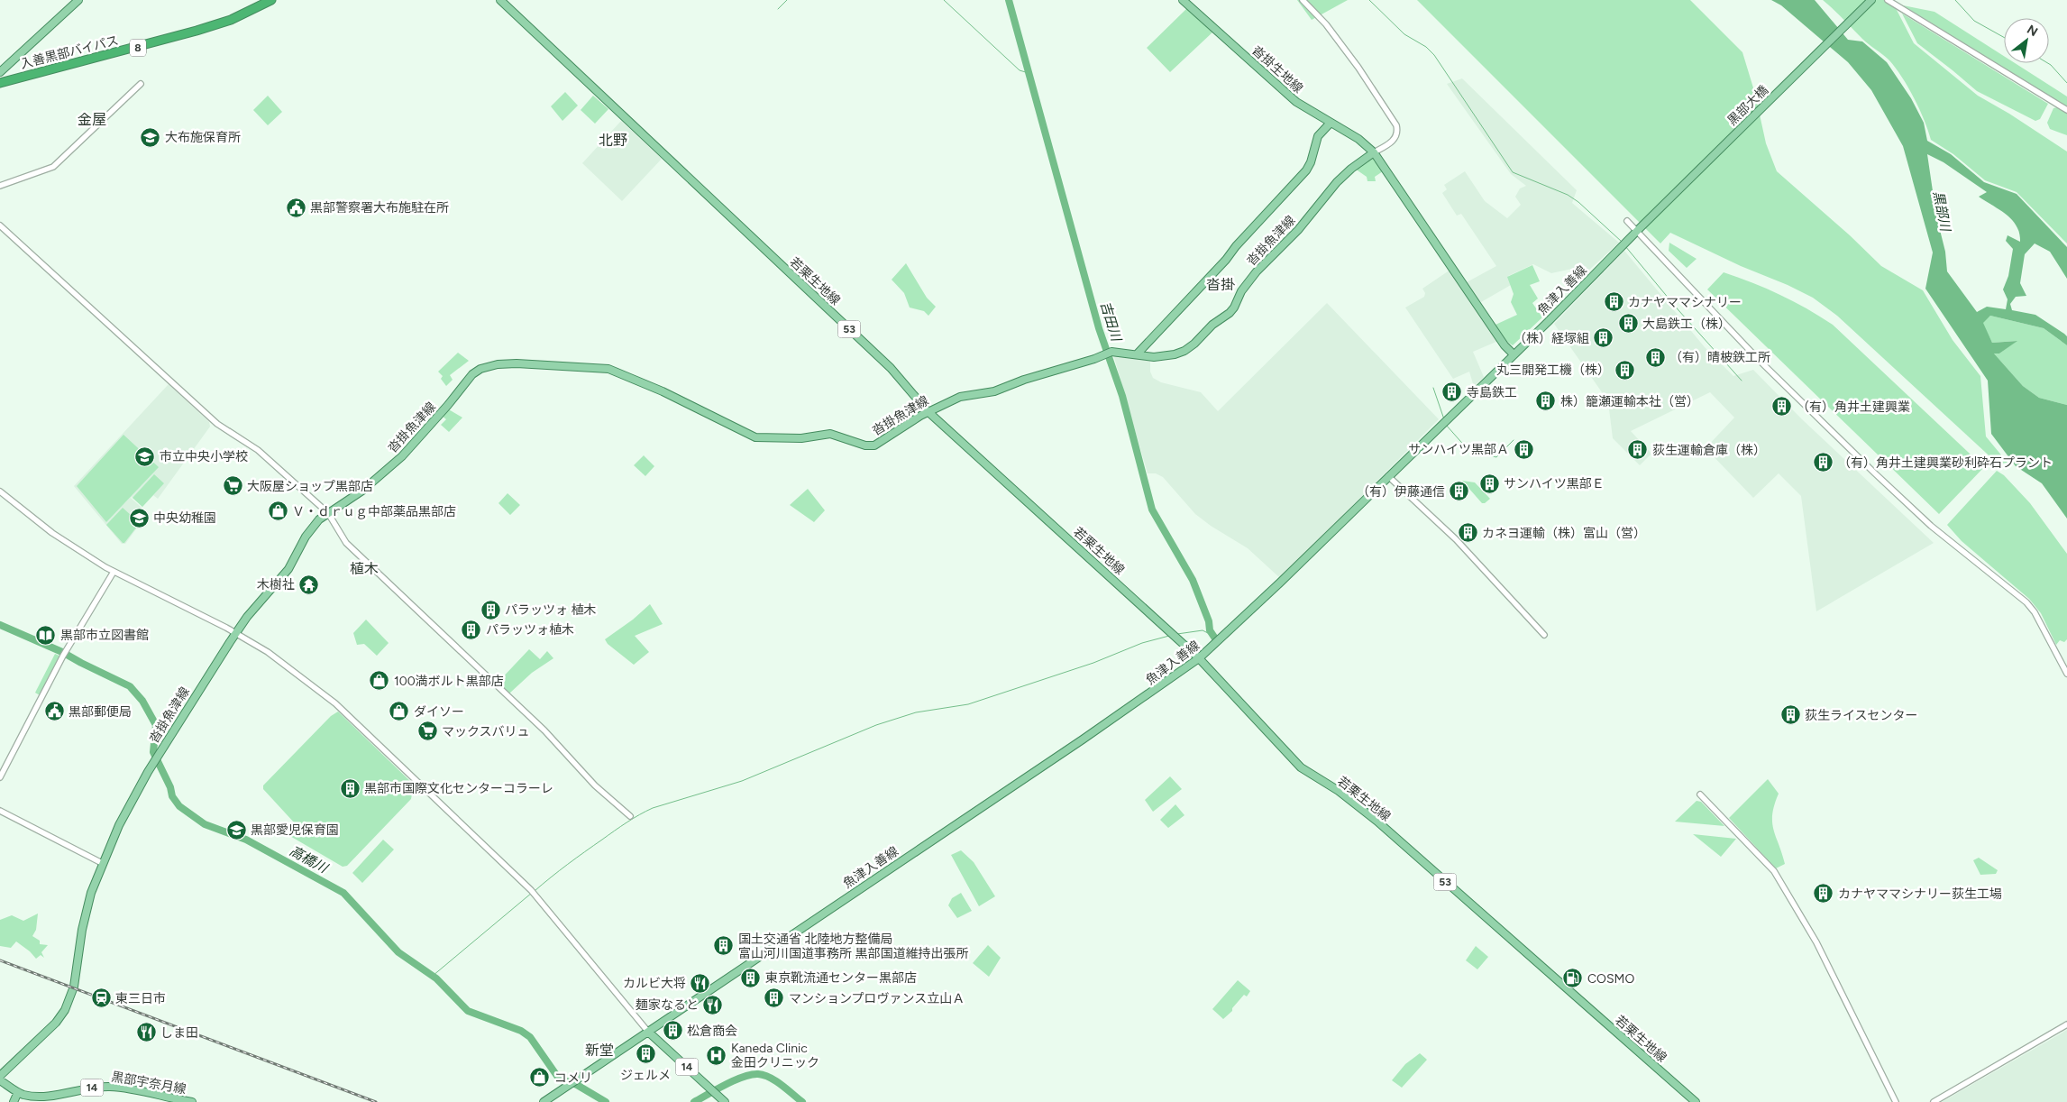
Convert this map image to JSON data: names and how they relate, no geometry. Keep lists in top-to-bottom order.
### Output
{
  "streets": {
    "highway": ["8", "入善黒部バイパス"],
    "main road": [
      "沓掛生地線",
      "黒部大橋",
      "沓掛魚津線",
      "若栗生地線",
      "魚津入善線",
      "53",
      "14",
      "黒部宇奈月線"
    ]
  },
  "crossings": [
    ["沓掛生地線", "沓掛魚津線"],
    ["黒部大橋", "魚津入善線"],
    ["沓掛魚津線", "若栗生地線"],
    ["若栗生地線", "魚津入善線"],
    ["魚津入善線", "14"]
  ],
  "districts": [
    "金屋",
    "北野",
    "沓掛",
    "植木",
    "新堂"
  ],
  "water": ["黒部川", "吉田川", "高橋川"],
  "places": {
    "school or university": [
      "大布施保育所",
      "市立中央小学校",
      "中央幼稚園",
      "黒部愛児保育園"
    ],
    "public building": ["黒部警察署大布施駐在所", "黒部郵便局"],
    "building": [
      "カナヤママシナリー",
      "大島鉄工（株）",
      "（株）経塚組",
      "（有）晴柀鉄工所",
      "丸三開発工機（株）",
      "寺島鉄工",
      "株）籠瀬運輸本社（営）",
      "（有）角井土建興業",
      "サンハイツ黒部Ａ",
      "荻生運輸倉庫（株）",
      "（有）角井土建興業砂利砕石プラント",
      "サンハイツ黒部Ｅ",
      "（有）伊藤通信",
      "カネヨ運輸（株）富山（営）",
      "パラッツォ 植木",
      "パラッツォ植木",
      "荻生ライスセンター",
      "黒部市国際文化センターコラーレ",
      "カナヤママシナリー荻生工場",
      "国土交通省 北陸地方整備局 富山河川国道事務所 黒部国道維持出張所",
      "東京靴流通センター黒部店",
      "マンションプロヴァンス立山Ａ",
      "松倉商会",
      "ジェルメ"
    ],
    "supermarket": ["大阪屋ショップ黒部店", "マックスバリュ"],
    "shop": [
      "Ｖ・ｄｒｕｇ中部薬品黒部店",
      "100満ボルト黒部店",
      "ダイソー",
      "コメリ"
    ],
    "temple": ["木樹社"],
    "library": ["黒部市立図書館"],
    "fuel station": ["COSMO"],
    "restaurant": ["カルビ大将", "麺家なると", "しま田"],
    "station": ["東三日市"],
    "hospital": ["Kaneda Clinic 金田クリニック"]
  },
  "north": "top right"
}
